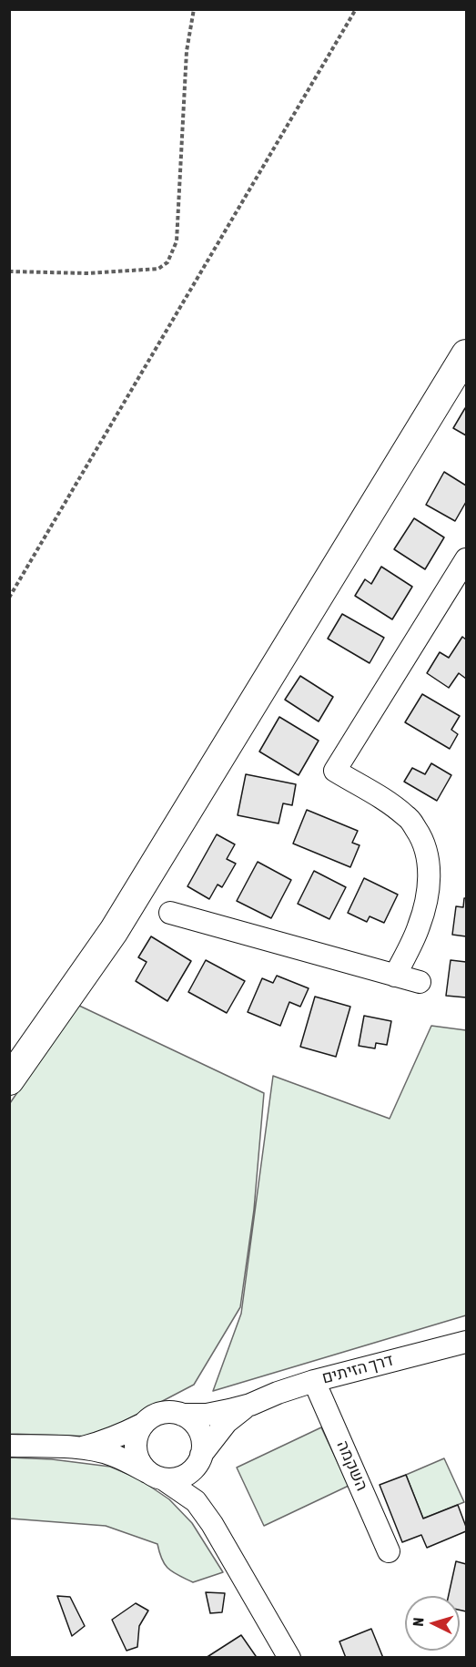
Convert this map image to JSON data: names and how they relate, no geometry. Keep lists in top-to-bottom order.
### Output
{
  "streets": {
    "street": ["דרך הזיתים", "השקמה"]
  },
  "crossings": [
    ["דרך הזיתים", "השקמה"]
  ],
  "north": "left"
}
